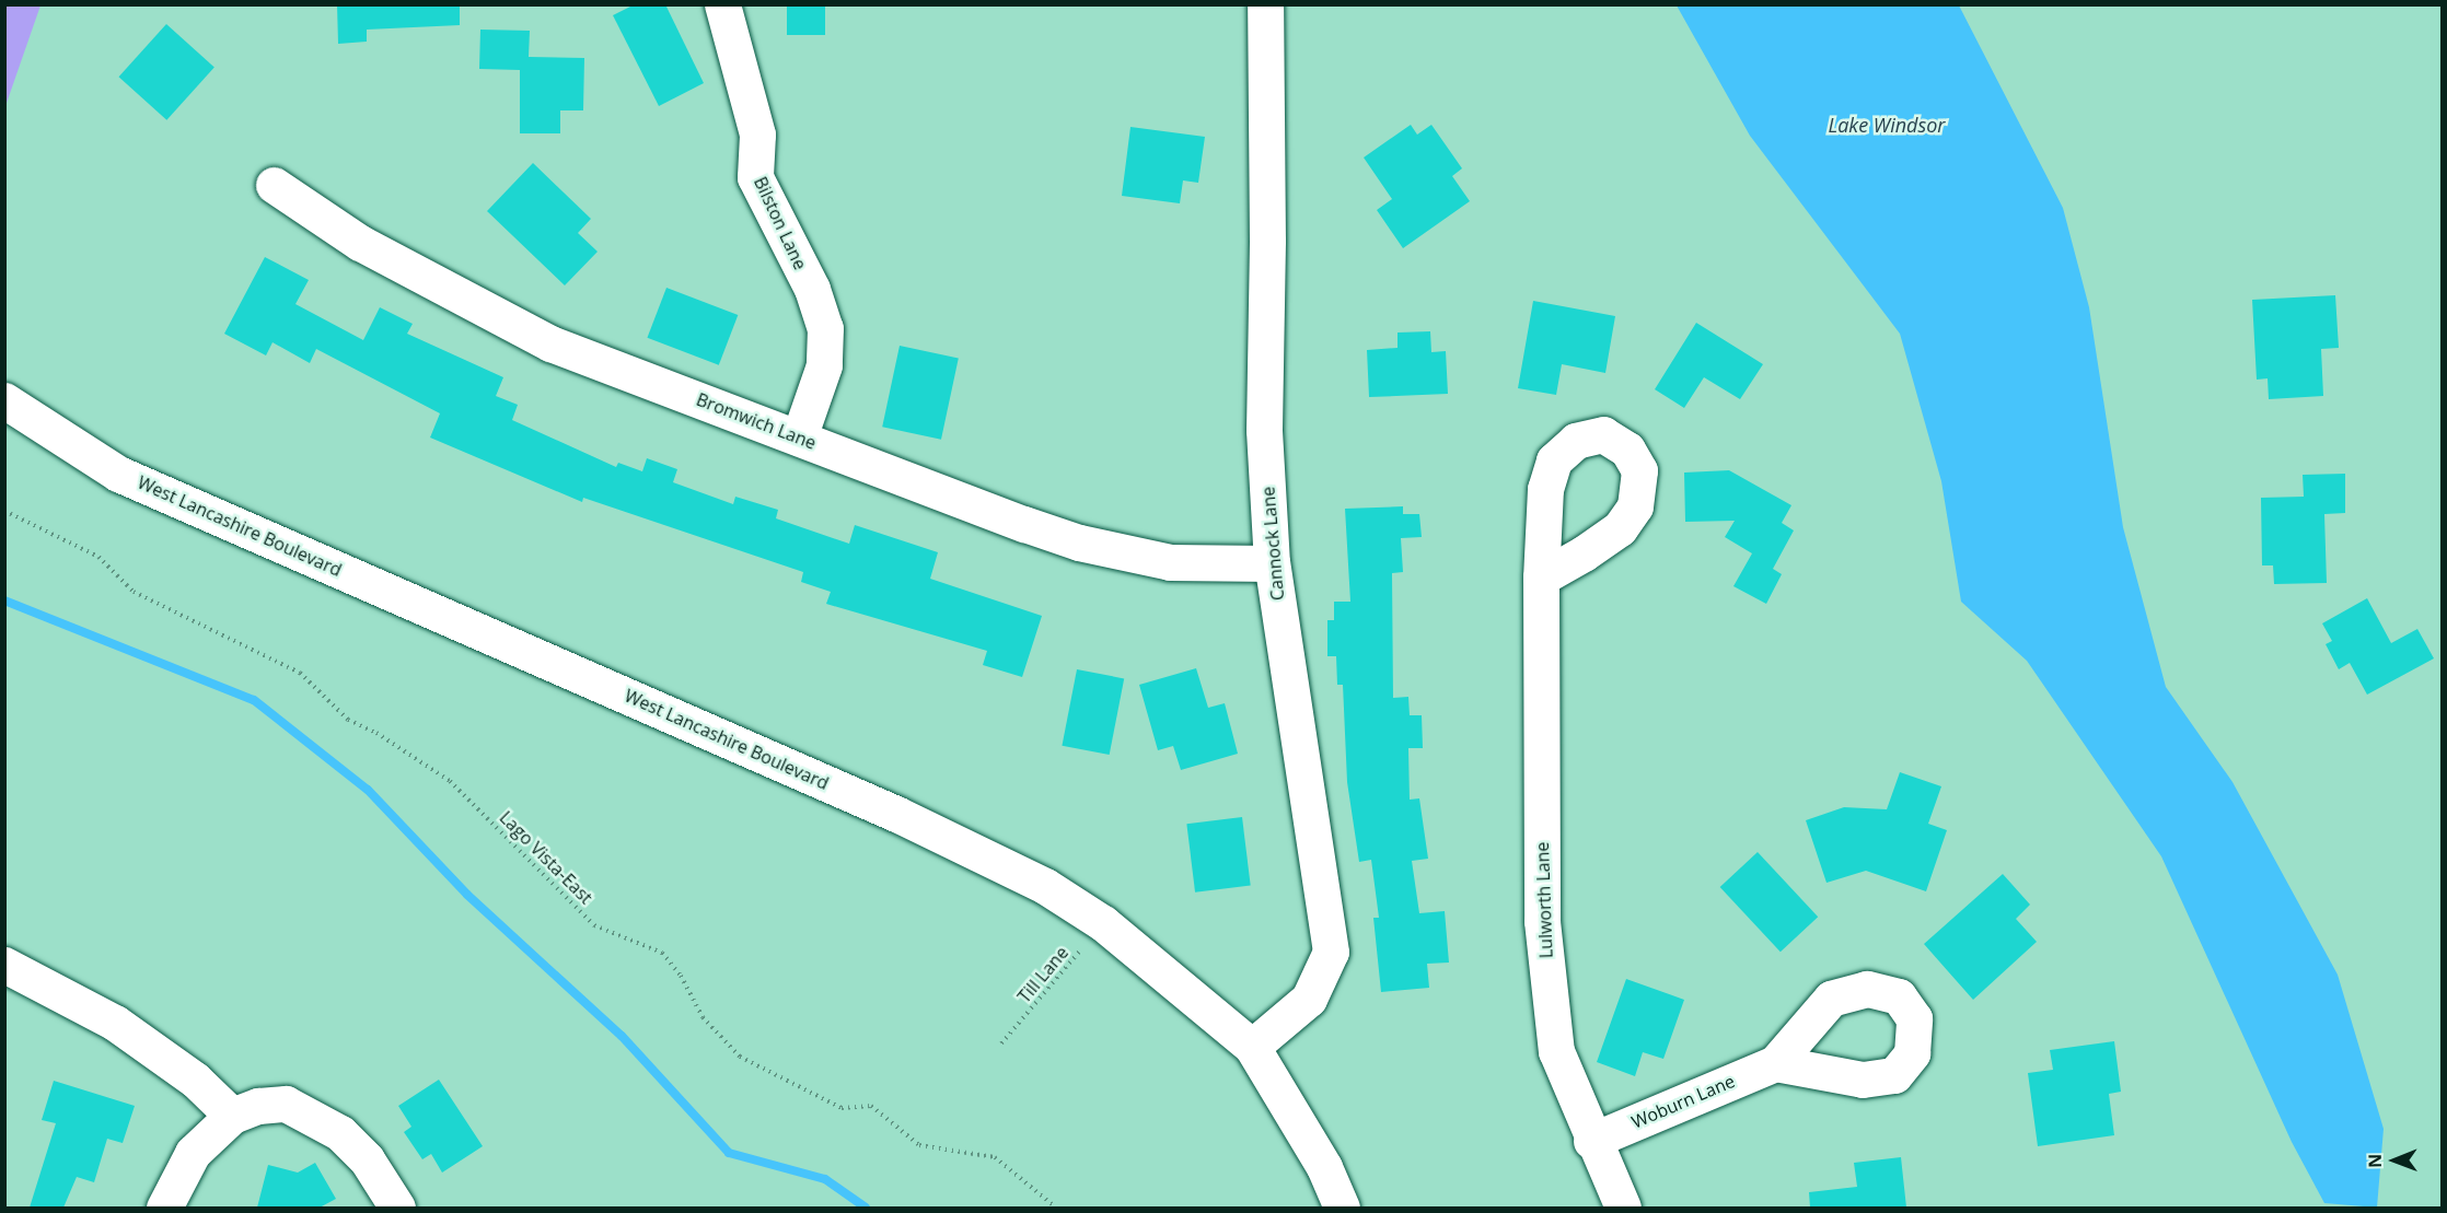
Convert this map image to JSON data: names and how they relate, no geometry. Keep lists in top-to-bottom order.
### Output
{
  "streets": {
    "street": [
      "Bilston Lane",
      "Bromwich Lane",
      "West Lancashire Boulevard",
      "Cannock Lane",
      "Lulworth Lane",
      "Woburn Lane"
    ],
    "path": ["Lago Vista-East", "Till Lane"]
  },
  "crossings": [
    ["Bilston Lane", "Bromwich Lane"],
    ["Bromwich Lane", "Cannock Lane"],
    ["West Lancashire Boulevard", "Cannock Lane"],
    ["West Lancashire Boulevard", "Till Lane"],
    ["Lulworth Lane", "Woburn Lane"]
  ],
  "water": ["Lake Windsor"],
  "north": "left"
}
